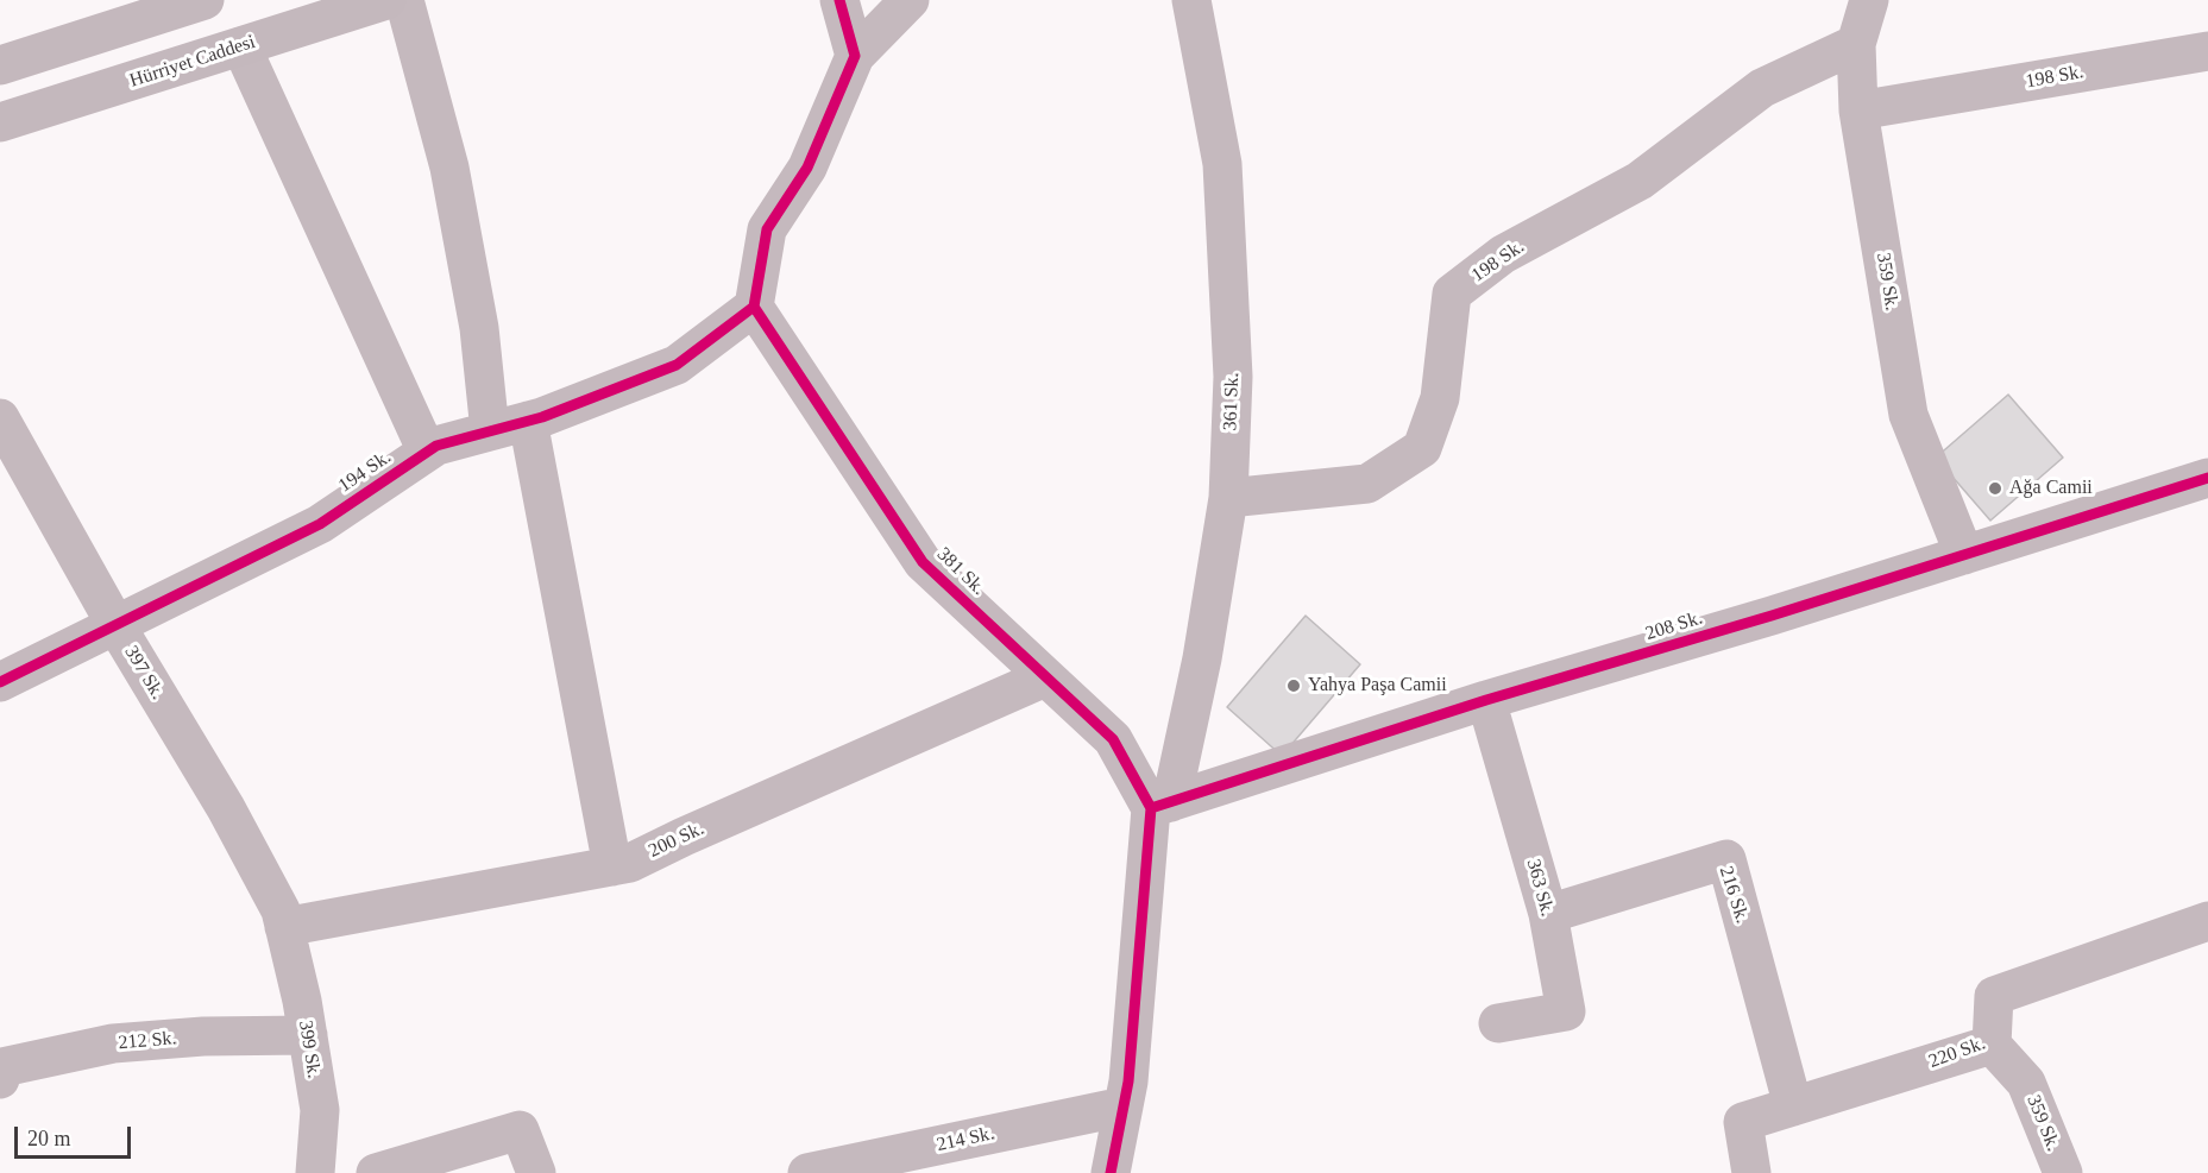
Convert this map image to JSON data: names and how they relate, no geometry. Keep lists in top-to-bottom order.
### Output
{
  "streets": {
    "main road": ["Hürriyet Caddesi"],
    "street": [
      "198 Sk.",
      "359 Sk.",
      "361 Sk.",
      "194 Sk.",
      "381 Sk.",
      "208 Sk.",
      "397 Sk.",
      "200 Sk.",
      "363 Sk.",
      "216 Sk.",
      "212 Sk.",
      "399 Sk.",
      "220 Sk.",
      "214 Sk."
    ]
  },
  "crossings": [
    ["198 Sk.", "359 Sk."],
    ["198 Sk.", "361 Sk."],
    ["359 Sk.", "208 Sk."],
    ["359 Sk.", "220 Sk."],
    ["361 Sk.", "381 Sk."],
    ["361 Sk.", "208 Sk."],
    ["194 Sk.", "381 Sk."],
    ["194 Sk.", "397 Sk."],
    ["381 Sk.", "208 Sk."],
    ["381 Sk.", "200 Sk."],
    ["208 Sk.", "363 Sk."],
    ["397 Sk.", "200 Sk."],
    ["397 Sk.", "399 Sk."],
    ["200 Sk.", "399 Sk."],
    ["363 Sk.", "216 Sk."],
    ["216 Sk.", "220 Sk."],
    ["212 Sk.", "399 Sk."]
  ],
  "places": ["Ağa Camii", "Yahya Paşa Camii"],
  "scale_bar": "20 m"
}
